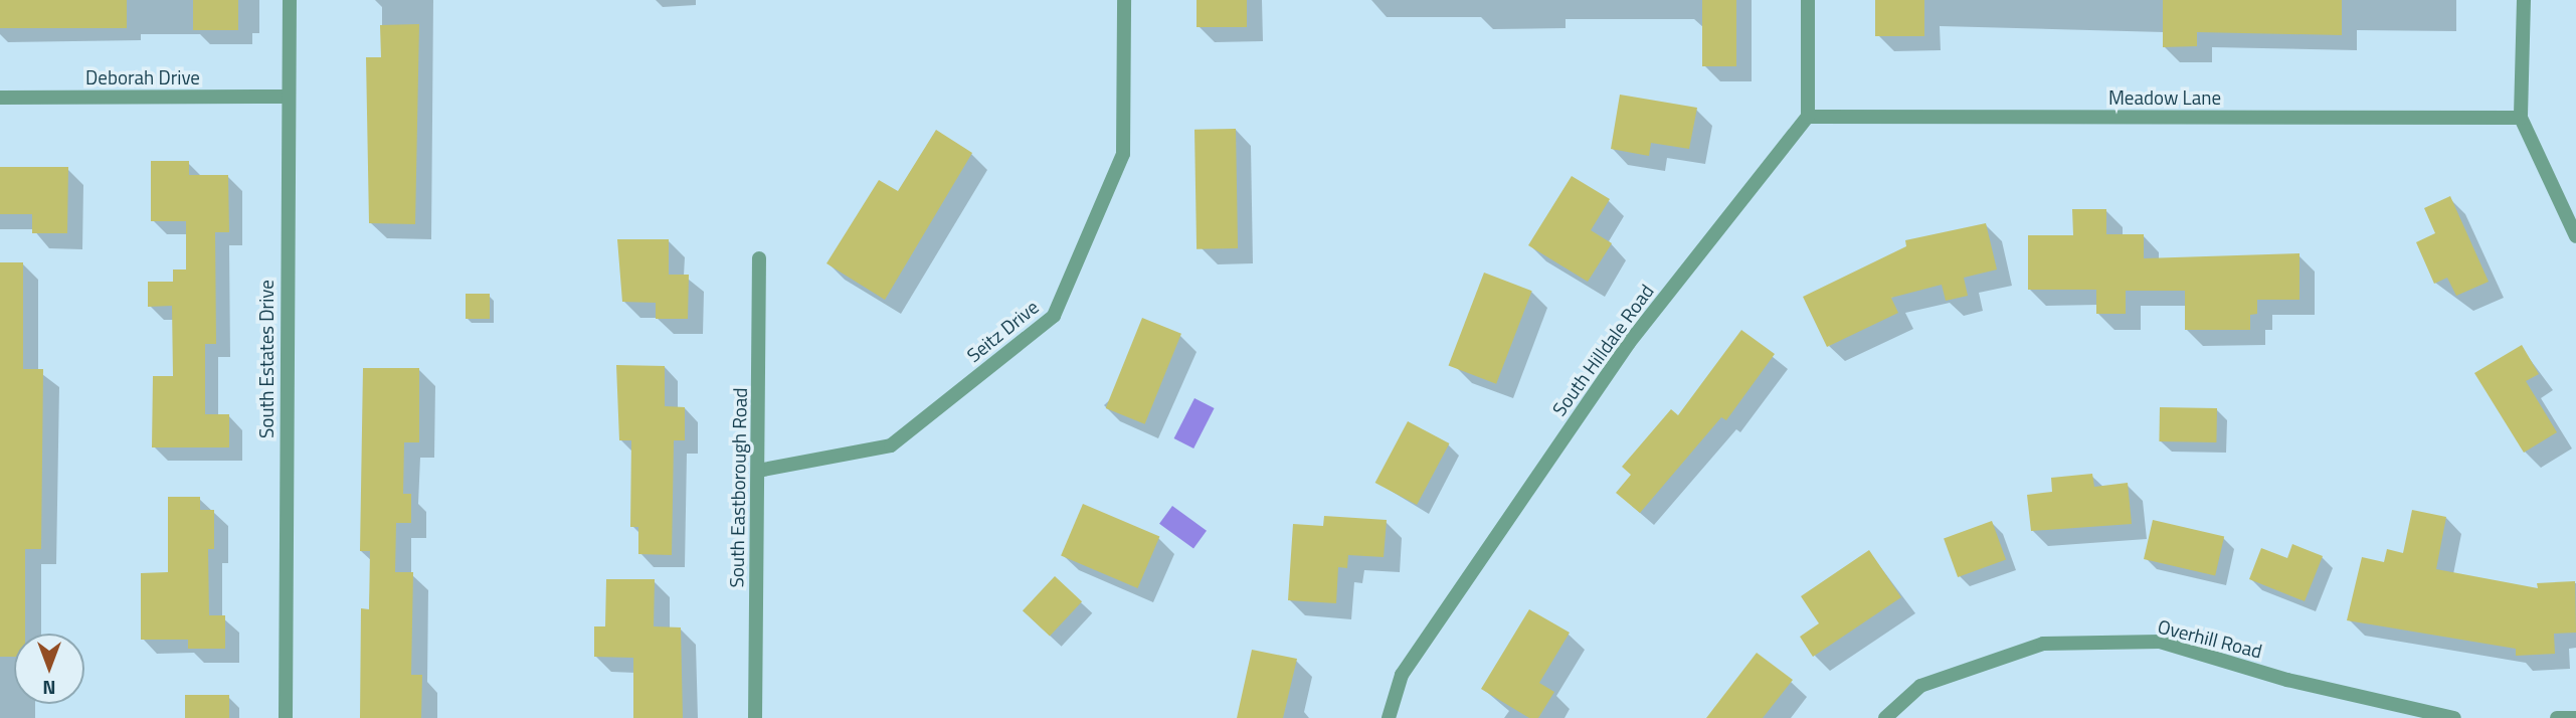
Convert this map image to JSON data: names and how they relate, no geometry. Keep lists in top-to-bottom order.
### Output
{
  "streets": {
    "street": [
      "Deborah Drive",
      "Meadow Lane",
      "Seitz Drive",
      "South Hilldale Road",
      "South Estates Drive",
      "South Eastborough Road",
      "Overhill Road"
    ]
  },
  "crossings": [
    ["Deborah Drive", "South Estates Drive"],
    ["Meadow Lane", "South Hilldale Road"],
    ["Seitz Drive", "South Eastborough Road"]
  ],
  "north": "bottom"
}
